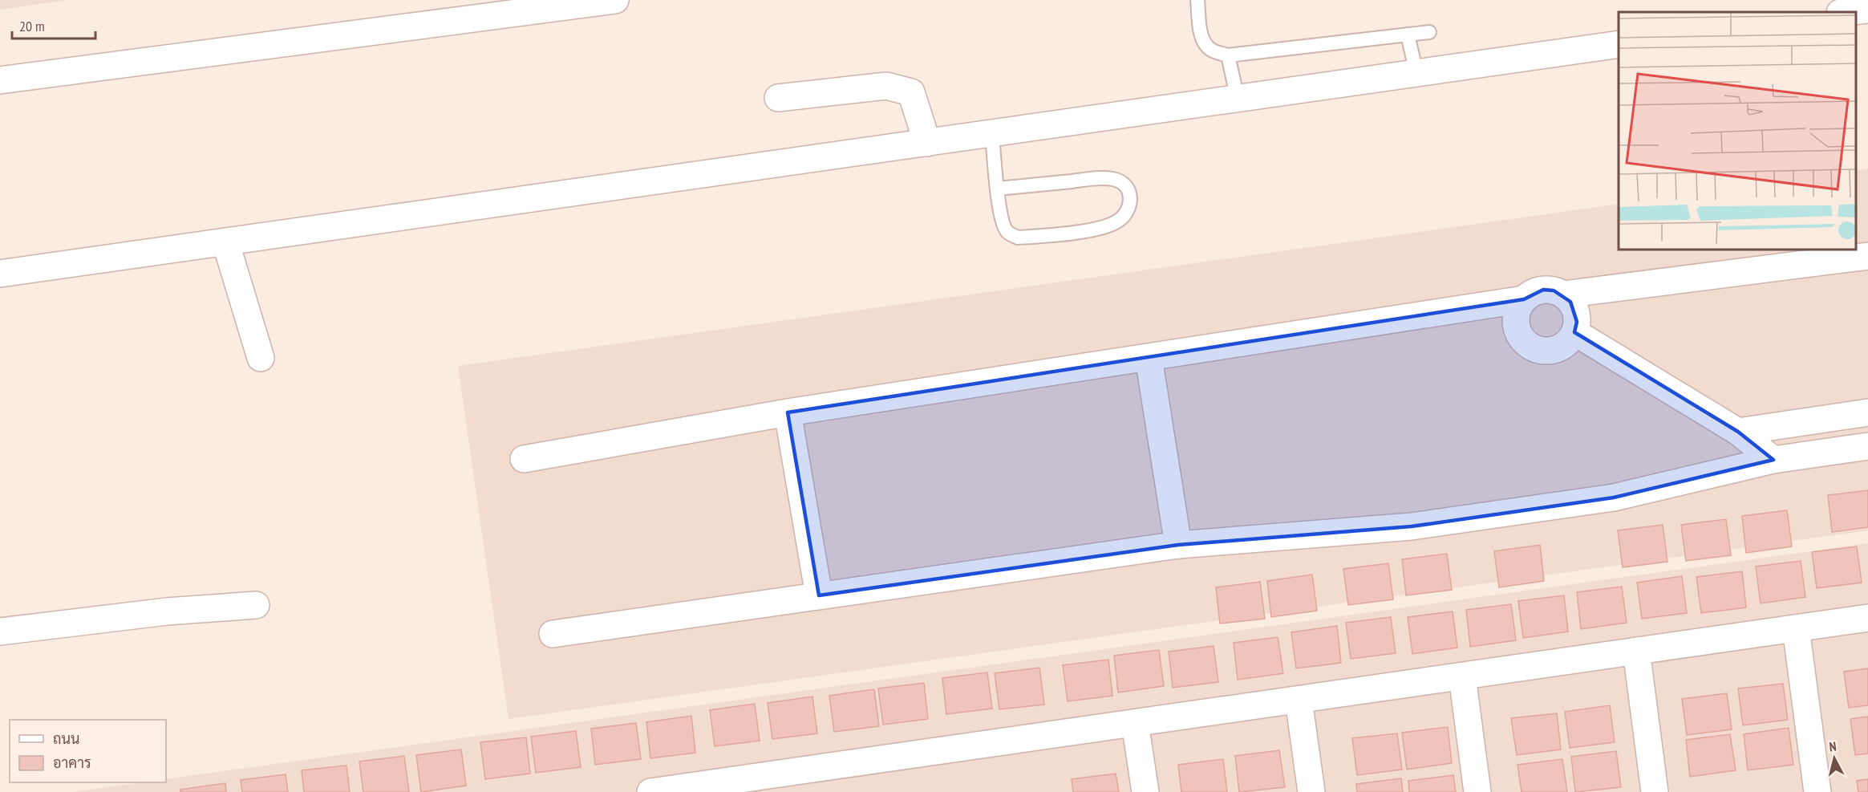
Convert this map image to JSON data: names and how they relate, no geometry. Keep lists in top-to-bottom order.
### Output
{
  "legend": ["ถนน", "อาคาร"],
  "scale_bar": "20 m",
  "north": "top"
}
